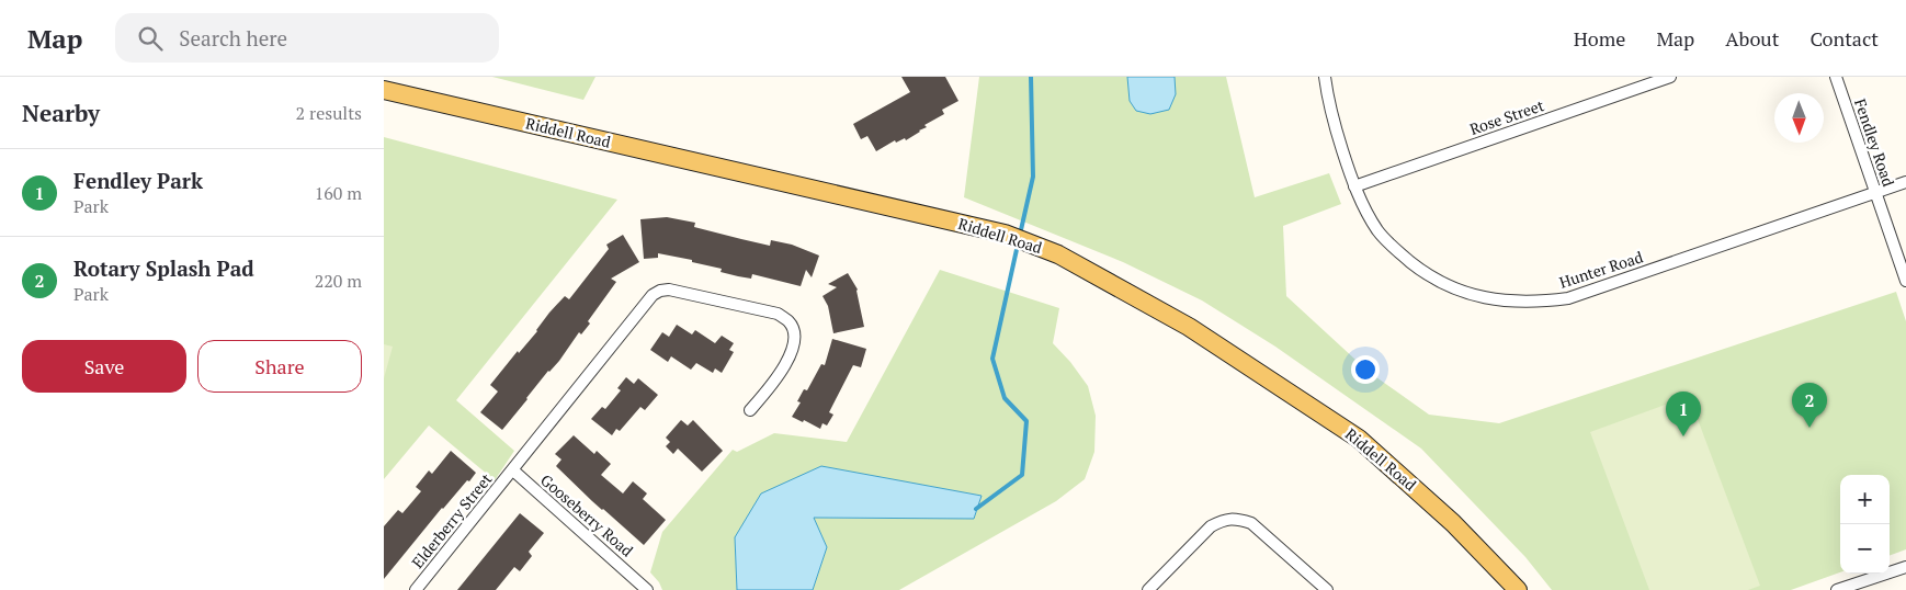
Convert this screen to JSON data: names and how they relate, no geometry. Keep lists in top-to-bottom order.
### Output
{
  "streets": {
    "main road": ["Riddell Road"],
    "street": [
      "Rose Street",
      "Fendley Road",
      "Hunter Road",
      "Gooseberry Road",
      "Elderberry Street"
    ]
  },
  "crossings": [
    ["Rose Street", "Hunter Road"],
    ["Fendley Road", "Hunter Road"],
    ["Gooseberry Road", "Elderberry Street"]
  ],
  "north": "bottom",
  "page": {
    "header": "Map",
    "search": "Search here",
    "nav": [
      "Home",
      "Map",
      "About",
      "Contact"
    ],
    "heading": ["Nearby", "2 results"],
    "list": [
      {
        "mark": "1",
        "name": "Fendley Park",
        "note": "Park",
        "value": "160 m"
      },
      {
        "mark": "2",
        "name": "Rotary Splash Pad",
        "note": "Park",
        "value": "220 m"
      }
    ],
    "buttons": ["Save", "Share"],
    "pins": ["2", "1"],
    "map_buttons": ["+", "−"]
  }
}
